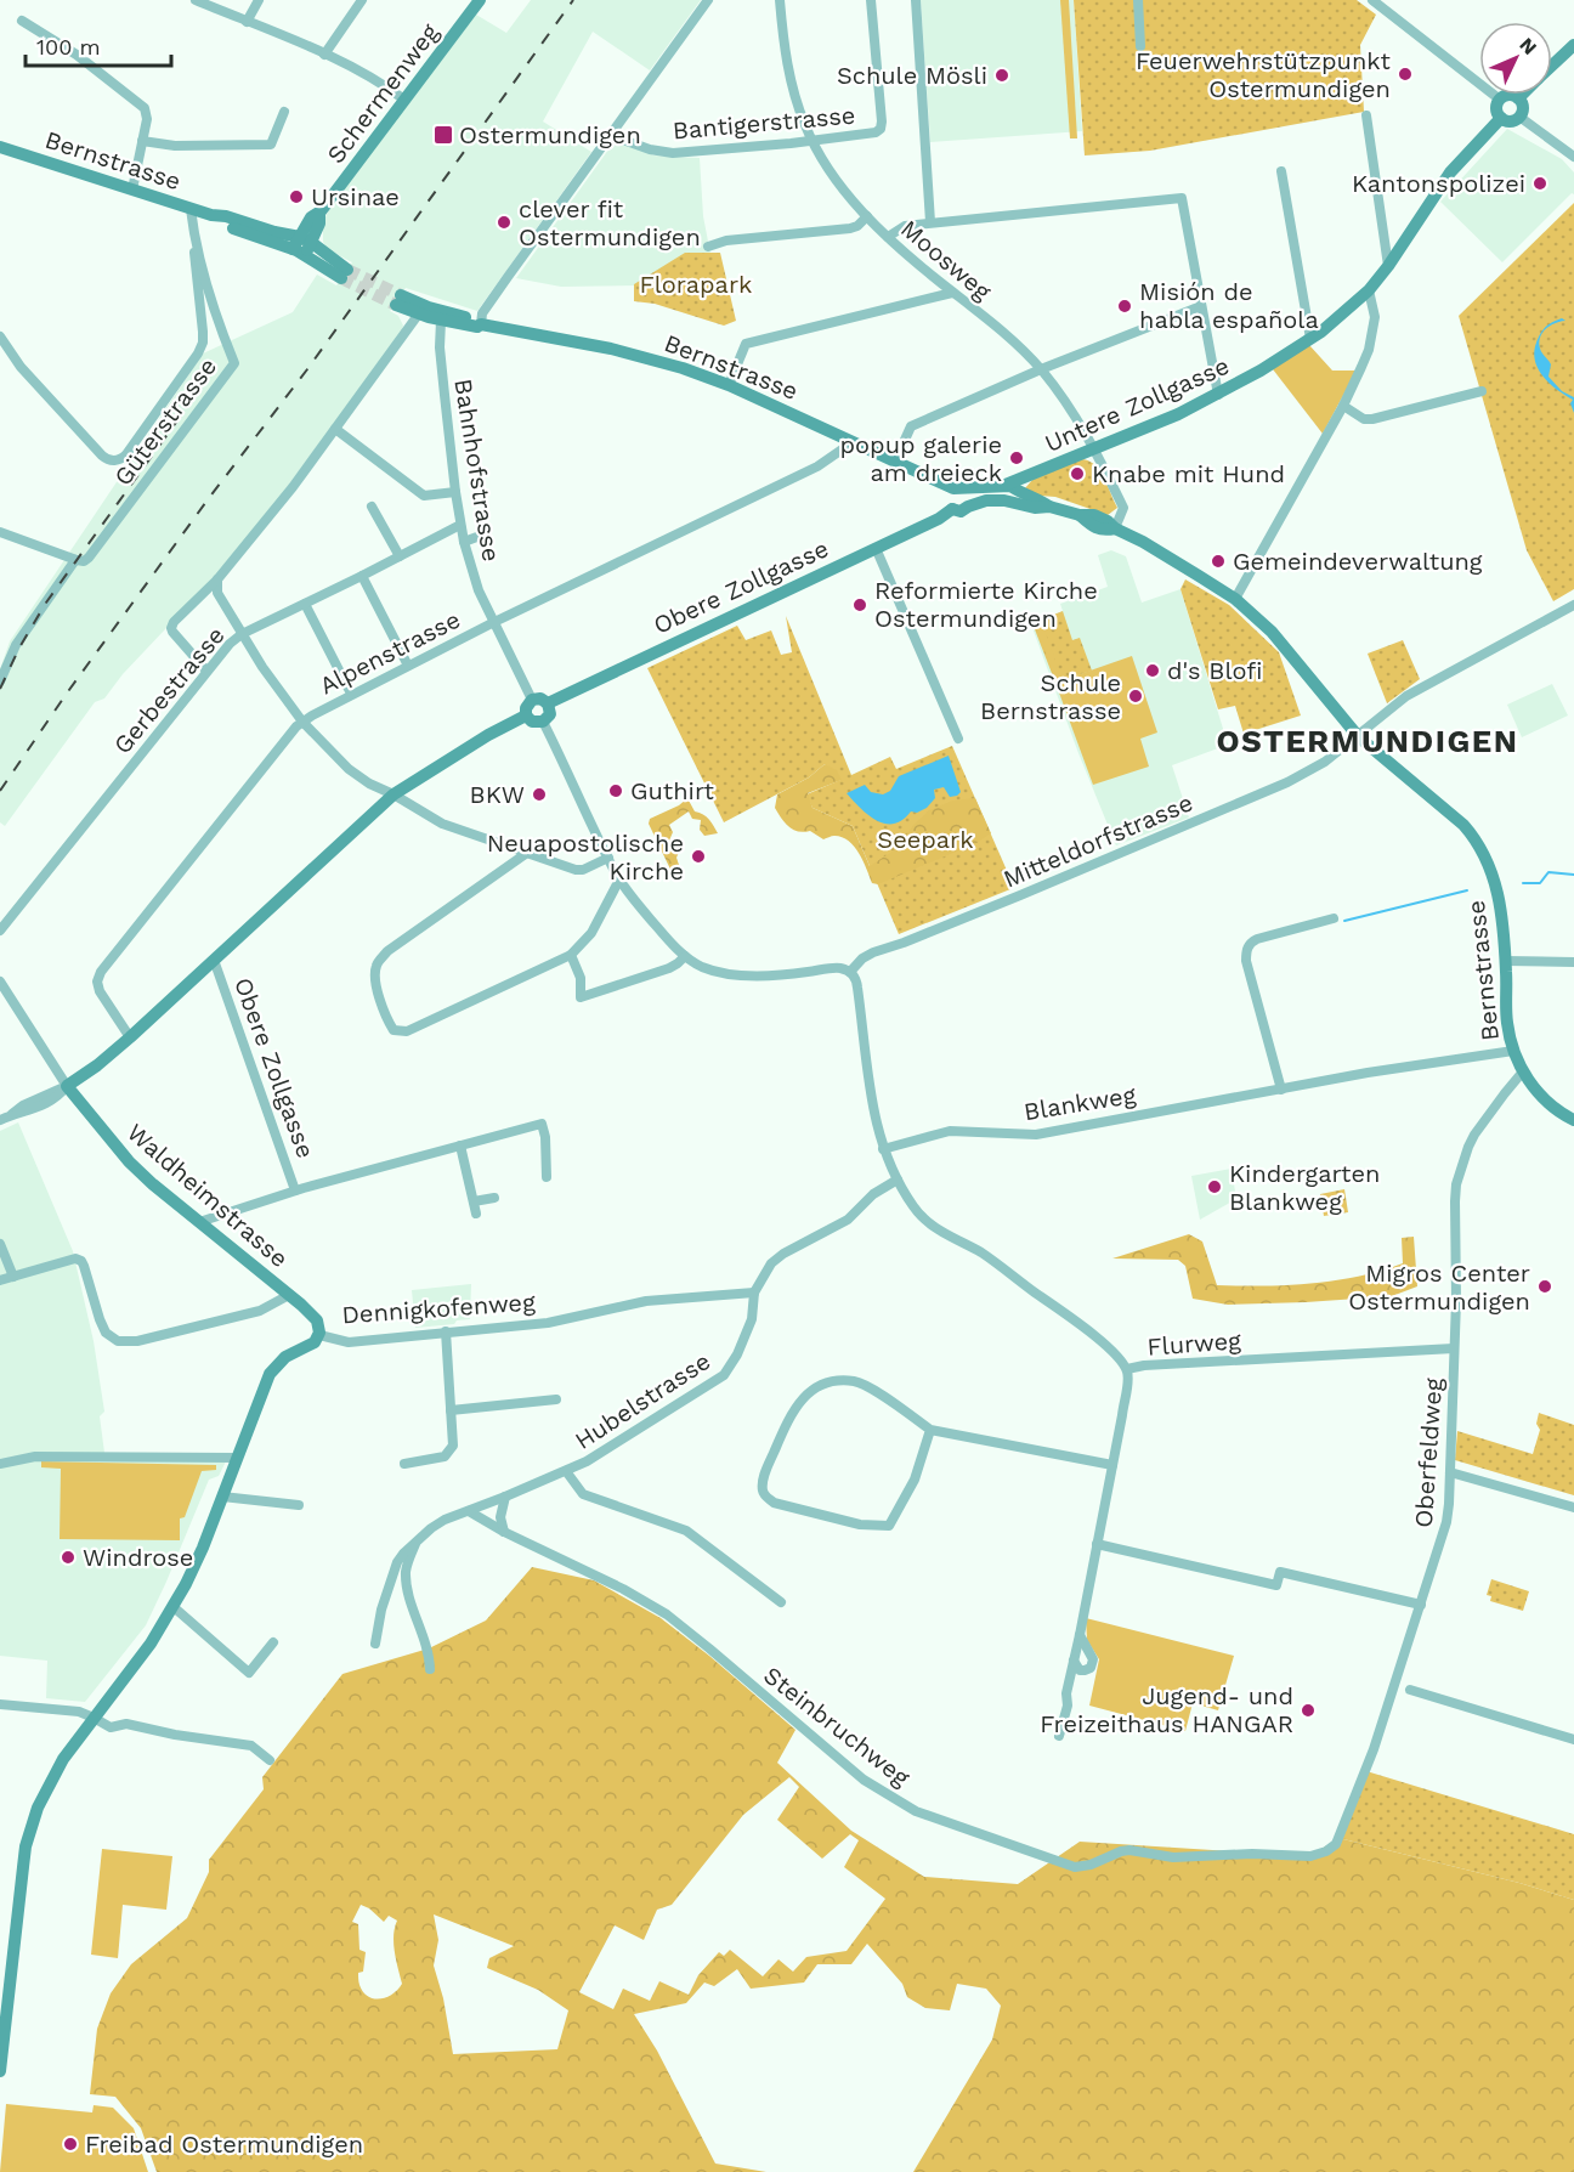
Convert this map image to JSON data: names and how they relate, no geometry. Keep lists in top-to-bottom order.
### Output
{
  "streets": {
    "street": [
      "Schermenweg",
      "Bantigerstrasse",
      "Bernstrasse",
      "Moosweg",
      "Untere Zollgasse",
      "Güterstrasse",
      "Bahnhofstrasse",
      "Obere Zollgasse",
      "Alpenstrasse",
      "Gerbestrasse",
      "Mitteldorfstrasse",
      "Blankweg",
      "Waldheimstrasse",
      "Dennigkofenweg",
      "Flurweg",
      "Hubelstrasse",
      "Oberfeldweg",
      "Steinbruchweg"
    ]
  },
  "crossings": [
    ["Schermenweg", "Bernstrasse"],
    ["Bantigerstrasse", "Moosweg"],
    ["Bernstrasse", "Moosweg"],
    ["Bernstrasse", "Untere Zollgasse"],
    ["Bernstrasse", "Güterstrasse"],
    ["Bernstrasse", "Bahnhofstrasse"],
    ["Bernstrasse", "Obere Zollgasse"],
    ["Bernstrasse", "Alpenstrasse"],
    ["Bernstrasse", "Mitteldorfstrasse"],
    ["Bernstrasse", "Blankweg"],
    ["Bernstrasse", "Oberfeldweg"],
    ["Moosweg", "Untere Zollgasse"],
    ["Bahnhofstrasse", "Obere Zollgasse"],
    ["Bahnhofstrasse", "Alpenstrasse"],
    ["Bahnhofstrasse", "Gerbestrasse"],
    ["Obere Zollgasse", "Alpenstrasse"],
    ["Obere Zollgasse", "Waldheimstrasse"],
    ["Mitteldorfstrasse", "Flurweg"],
    ["Blankweg", "Flurweg"],
    ["Waldheimstrasse", "Dennigkofenweg"],
    ["Dennigkofenweg", "Hubelstrasse"],
    ["Flurweg", "Hubelstrasse"],
    ["Flurweg", "Oberfeldweg"],
    ["Hubelstrasse", "Steinbruchweg"],
    ["Oberfeldweg", "Steinbruchweg"]
  ],
  "districts": ["OSTERMUNDIGEN"],
  "parks": ["Florapark", "Seepark"],
  "places": {
    "other": [
      "Feuerwehrstützpunkt Ostermundigen",
      "Schule Mösli",
      "Kantonspolizei",
      "Ursinae",
      "clever fit Ostermundigen",
      "Misión de habla española",
      "popup galerie am dreieck",
      "Knabe mit Hund",
      "Gemeindeverwaltung",
      "Reformierte Kirche Ostermundigen",
      "d's Blofi",
      "Schule Bernstrasse",
      "Guthirt",
      "BKW",
      "Neuapostolische Kirche",
      "Kindergarten Blankweg",
      "Migros Center Ostermundigen",
      "Windrose",
      "Jugend- und Freizeithaus HANGAR",
      "Freibad Ostermundigen"
    ],
    "transit": ["Ostermundigen"]
  },
  "scale_bar": "100 m",
  "north": "top right"
}
